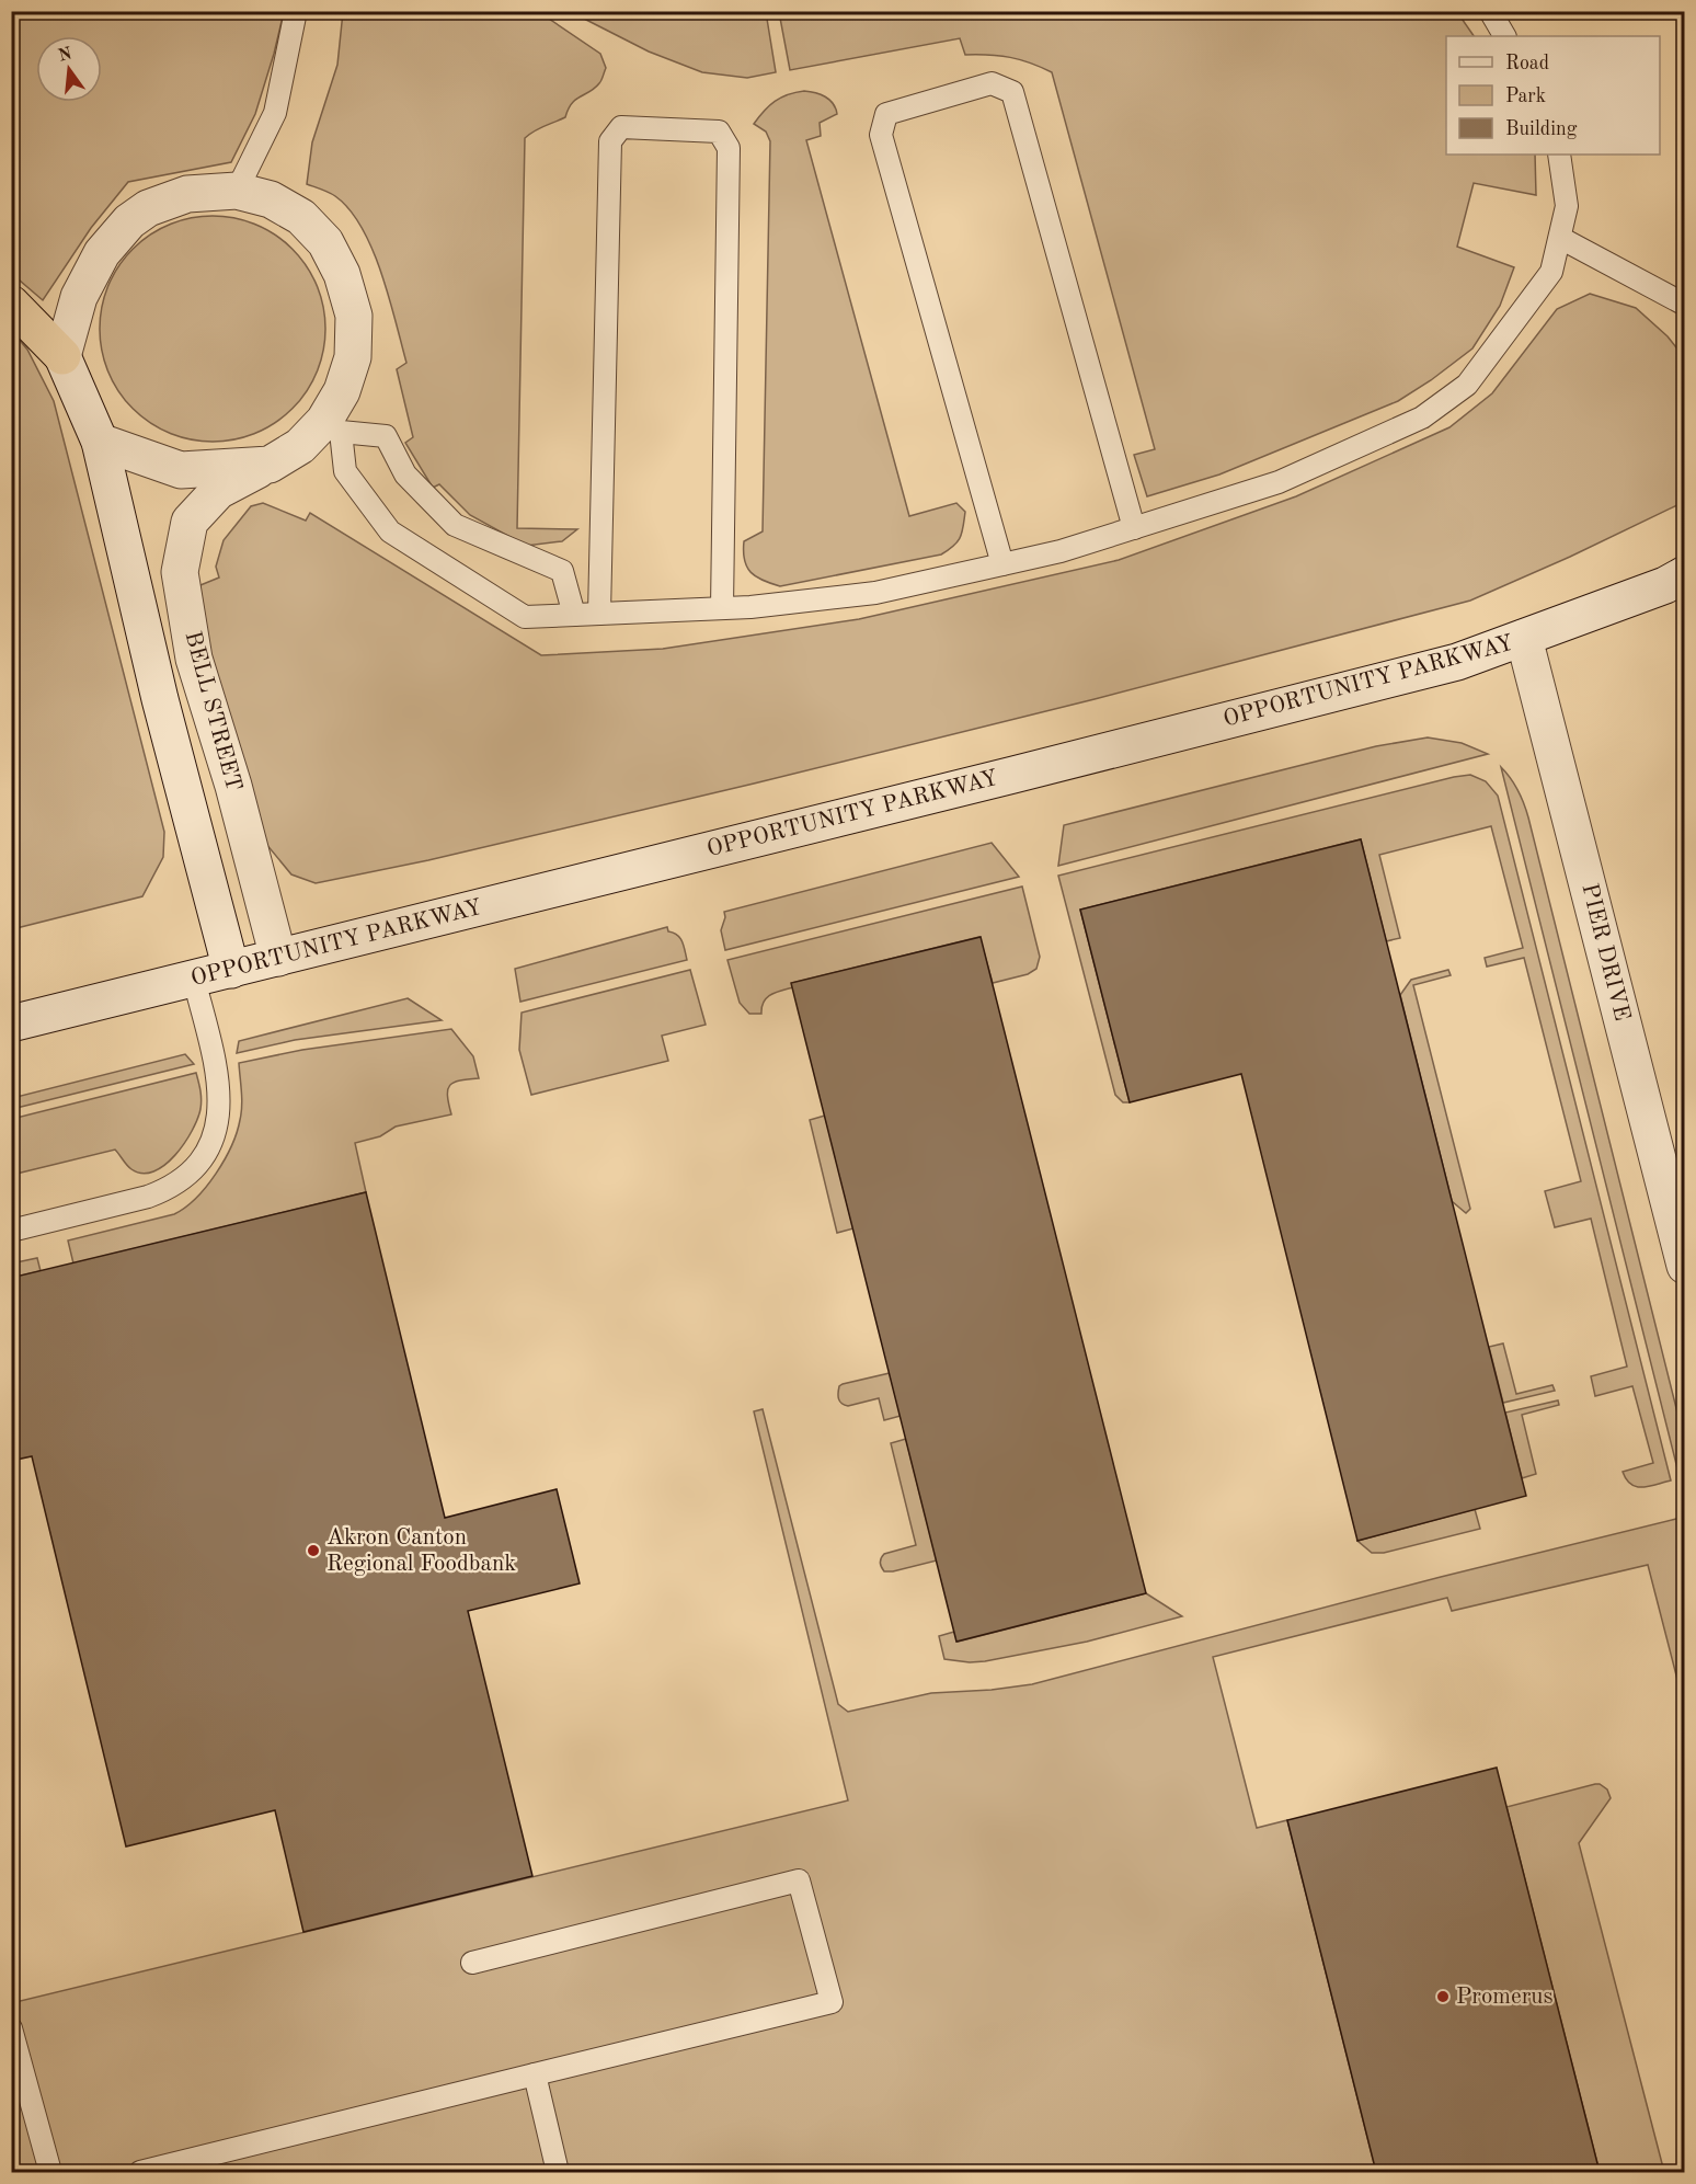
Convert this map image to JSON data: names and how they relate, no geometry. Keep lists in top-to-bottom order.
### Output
{
  "streets": {
    "main road": ["OPPORTUNITY PARKWAY", "BELL STREET", "PIER DRIVE"]
  },
  "crossings": [
    ["OPPORTUNITY PARKWAY", "BELL STREET"],
    ["OPPORTUNITY PARKWAY", "PIER DRIVE"]
  ],
  "places": ["Akron Canton Regional Foodbank", "Promerus"],
  "legend": ["Road", "Park", "Building"],
  "north": "top"
}
